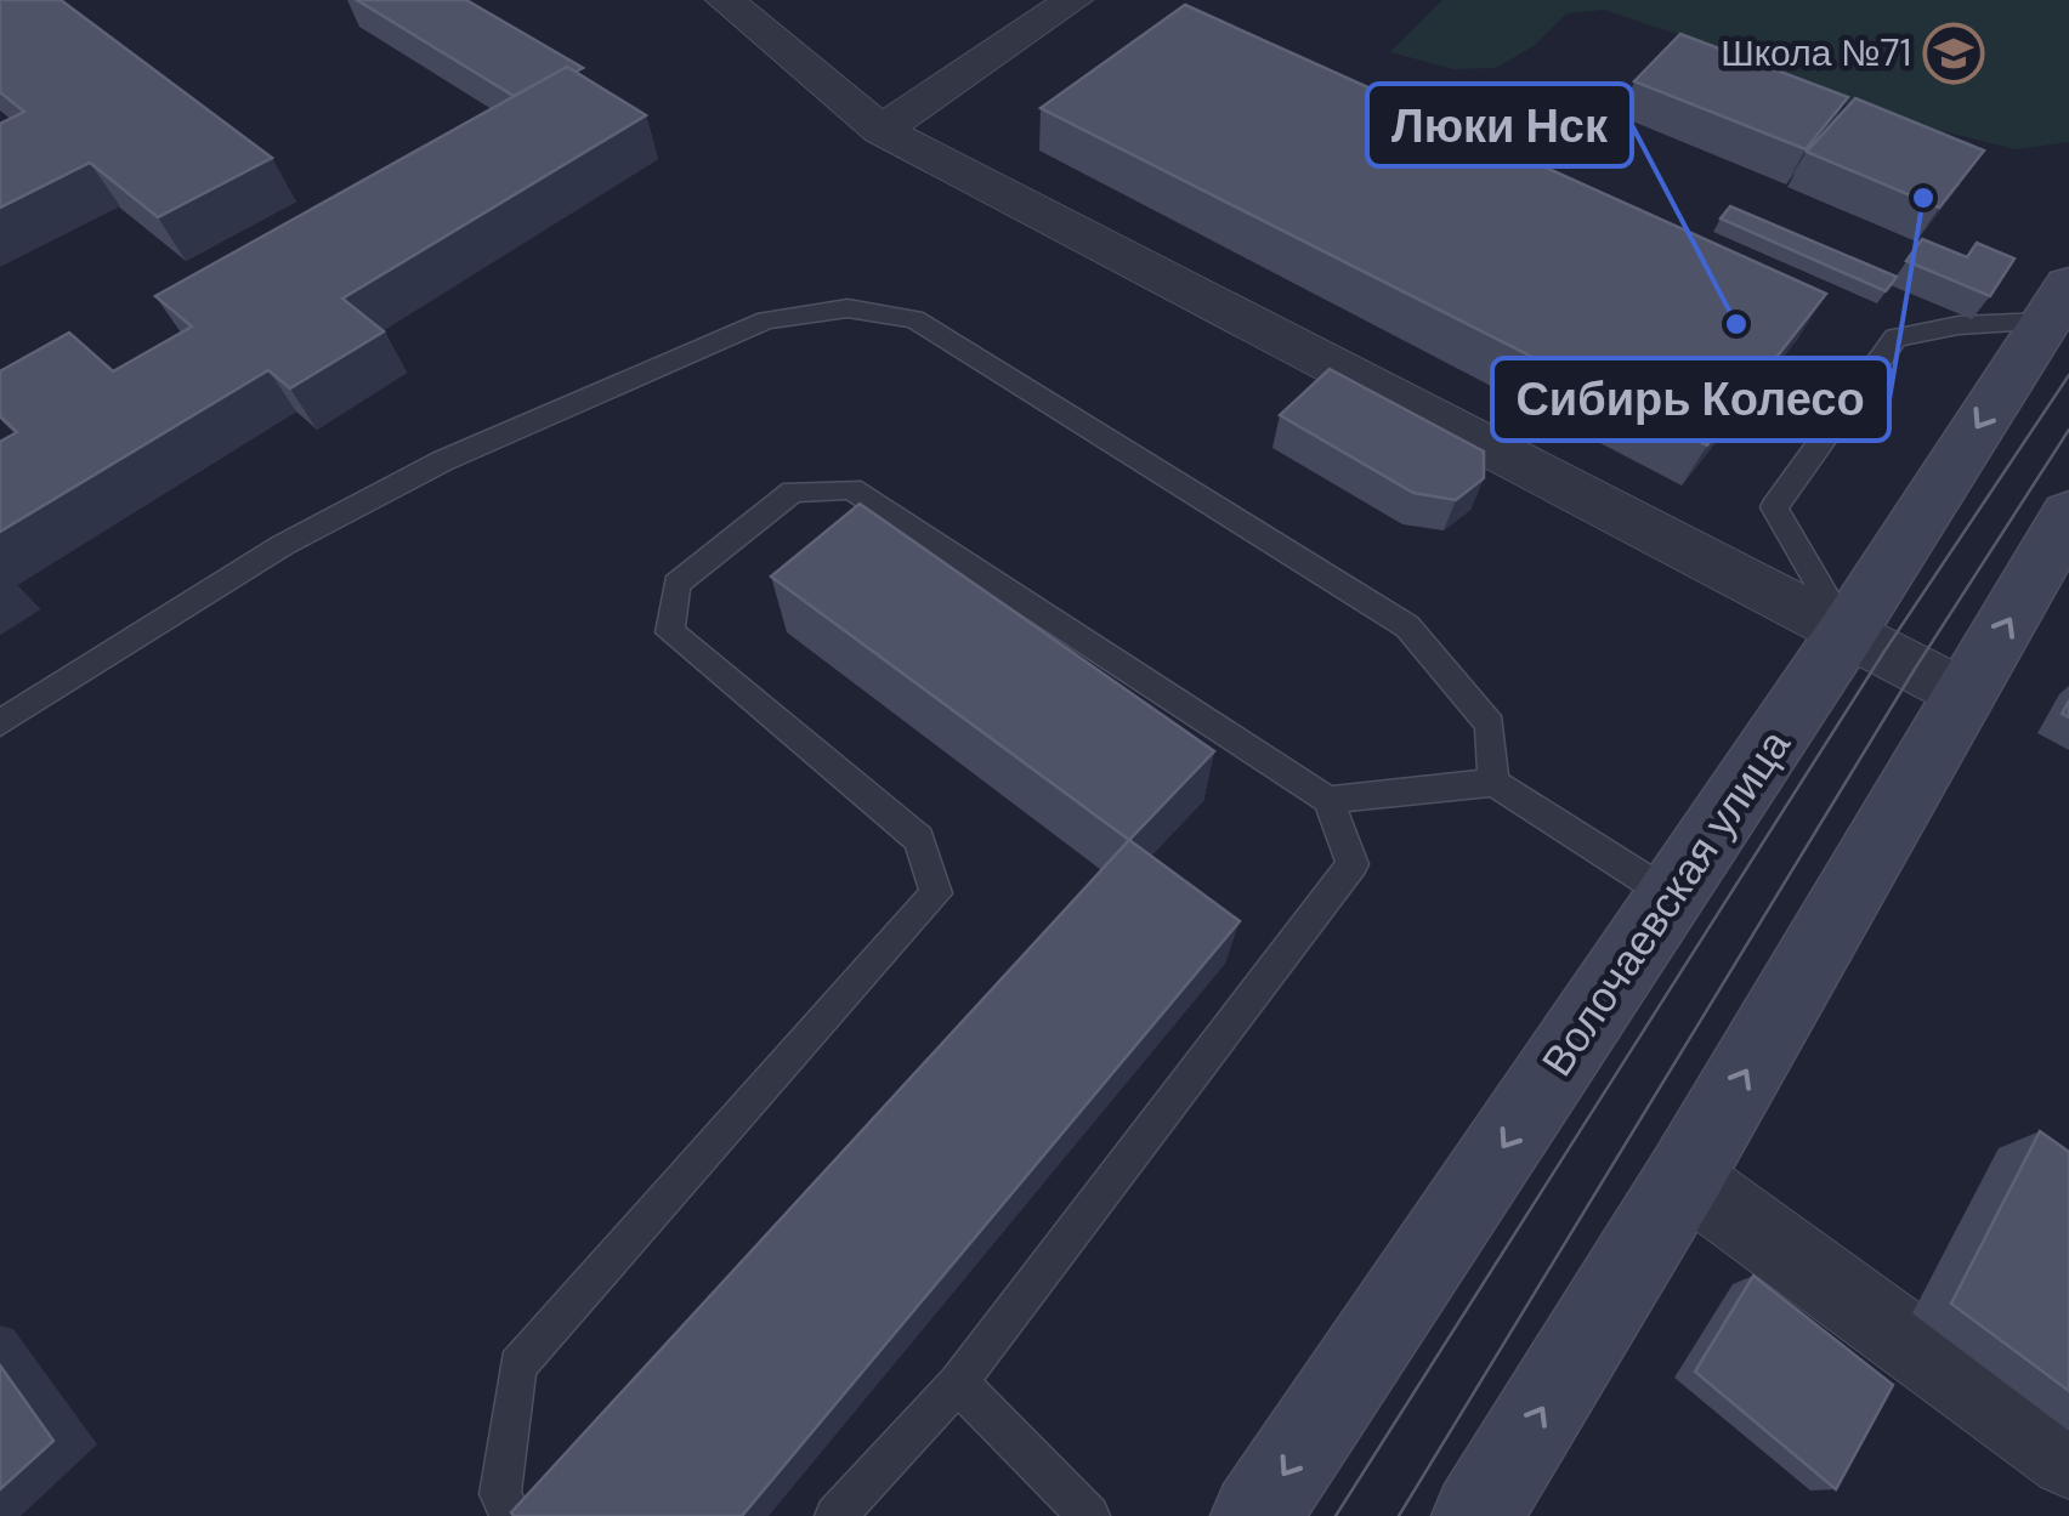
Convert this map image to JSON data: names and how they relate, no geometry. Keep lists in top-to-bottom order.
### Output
{
  "streets": {
    "main road": ["Волочаевская улица"]
  },
  "places": {
    "school or university": ["Школа №71"],
    "other": ["Сибирь Колесо", "Люки Нск"]
  }
}
